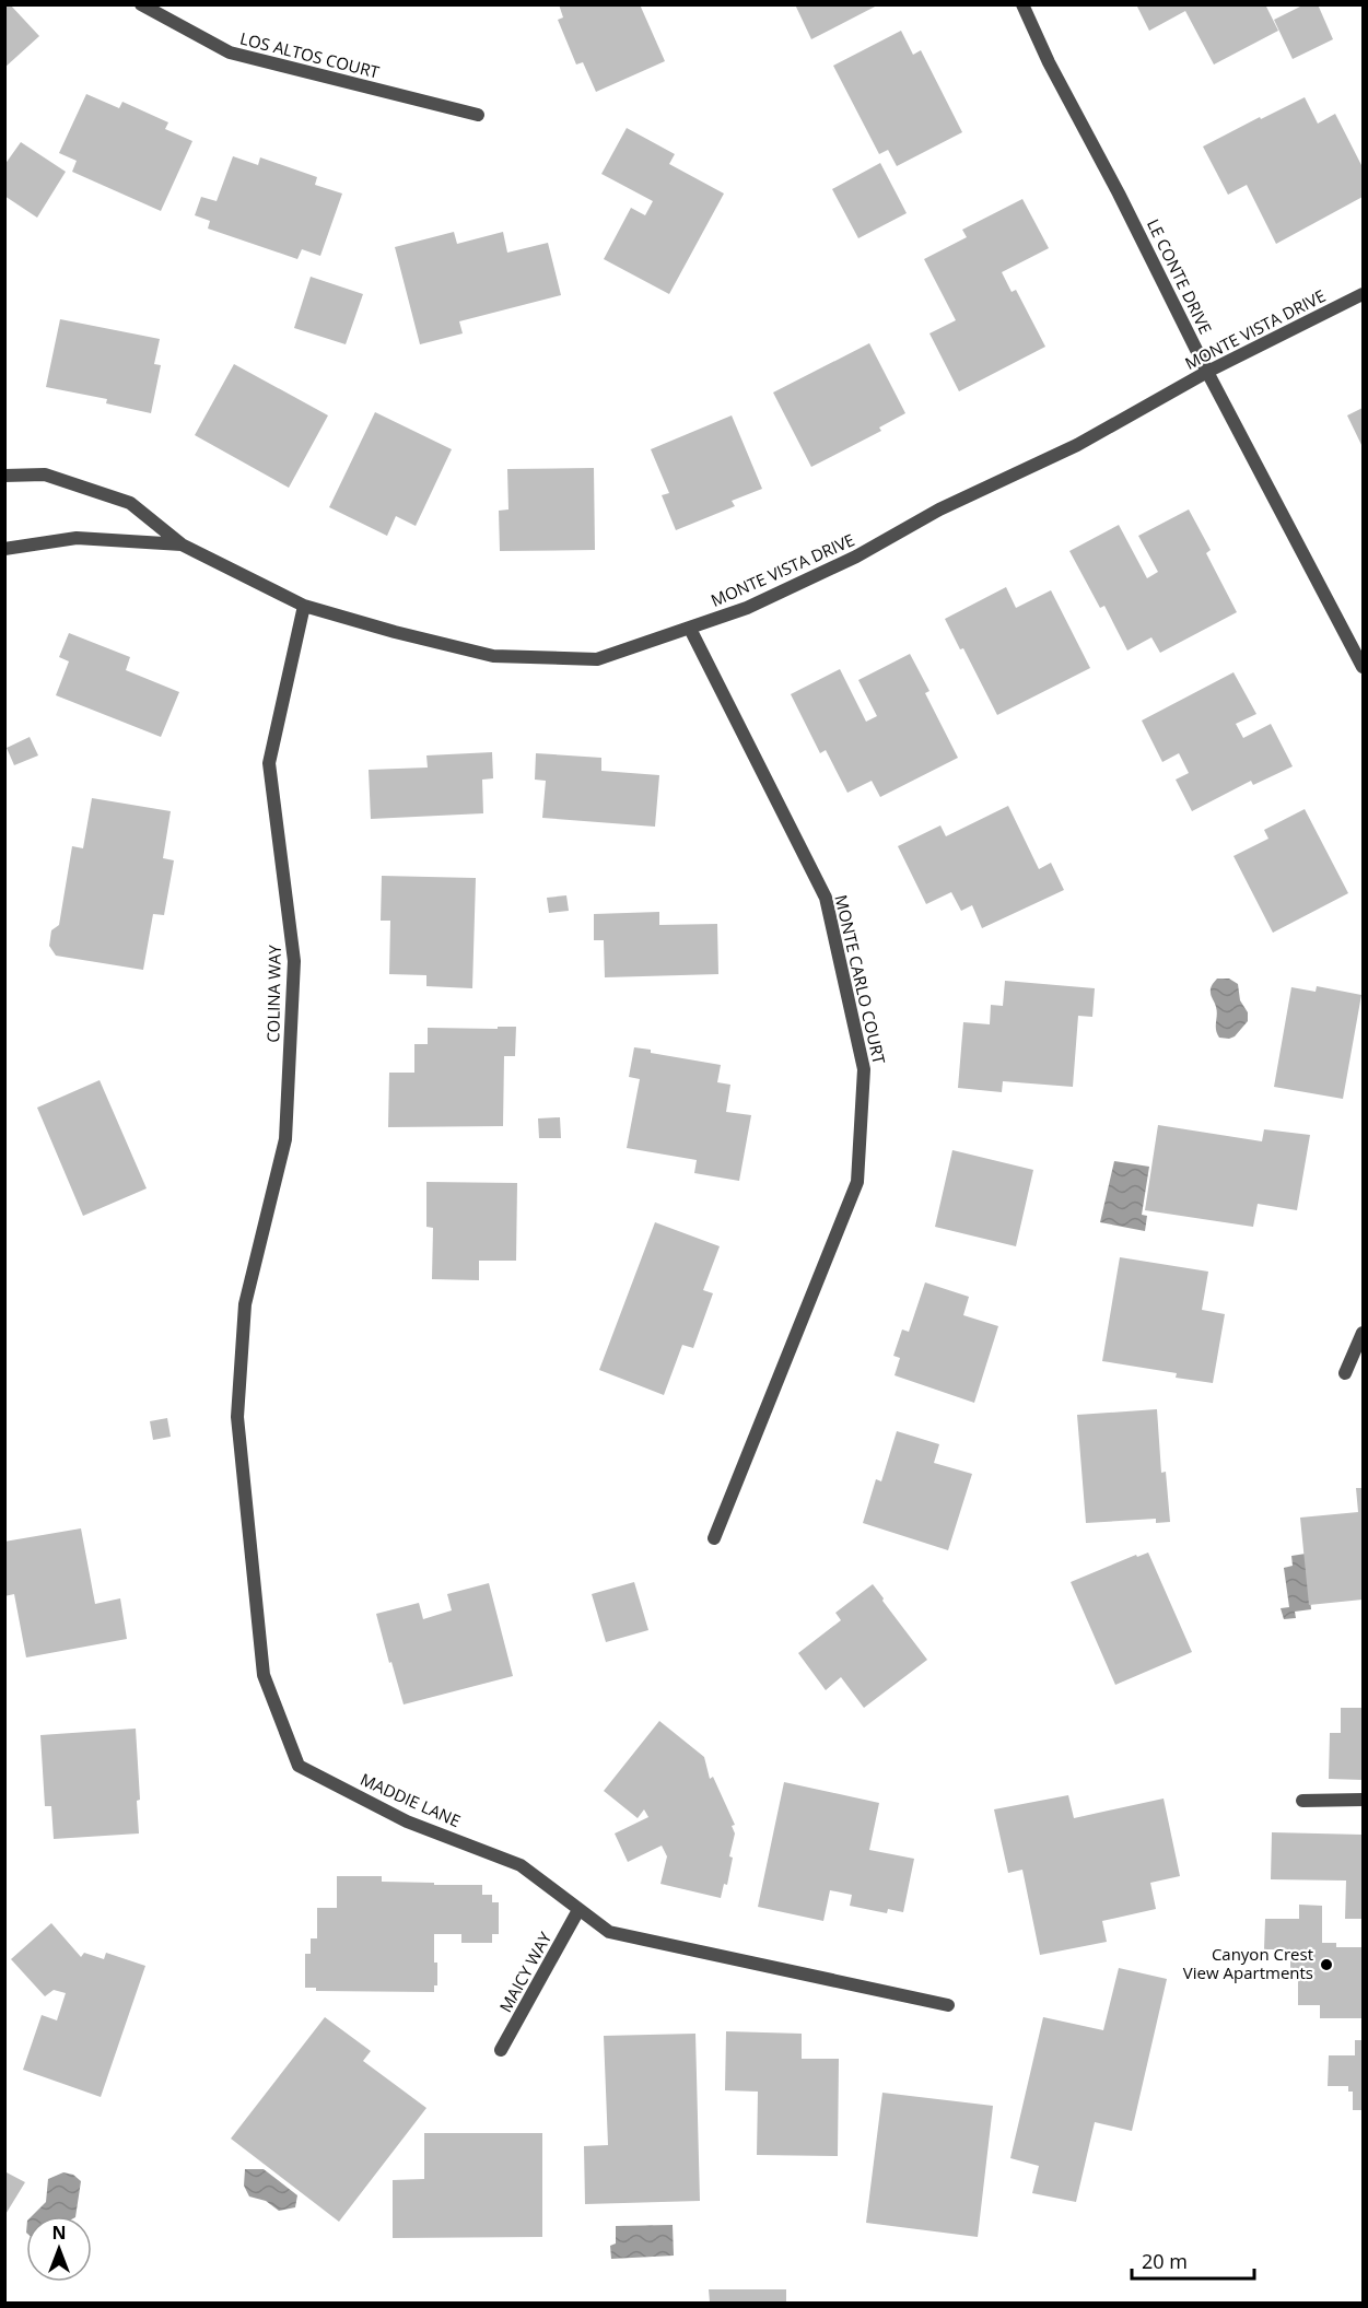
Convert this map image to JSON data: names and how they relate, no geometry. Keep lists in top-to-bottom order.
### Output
{
  "streets": {
    "street": [
      "LOS ALTOS COURT",
      "LE CONTE DRIVE",
      "MONTE VISTA DRIVE",
      "MONTE CARLO COURT",
      "COLINA WAY",
      "MADDIE LANE",
      "MAICY WAY"
    ]
  },
  "crossings": [
    ["LE CONTE DRIVE", "MONTE VISTA DRIVE"],
    ["MONTE VISTA DRIVE", "MONTE CARLO COURT"],
    ["MONTE VISTA DRIVE", "COLINA WAY"],
    ["COLINA WAY", "MADDIE LANE"],
    ["MADDIE LANE", "MAICY WAY"]
  ],
  "places": ["Canyon Crest View Apartments"],
  "scale_bar": "20 m",
  "north": "top"
}
